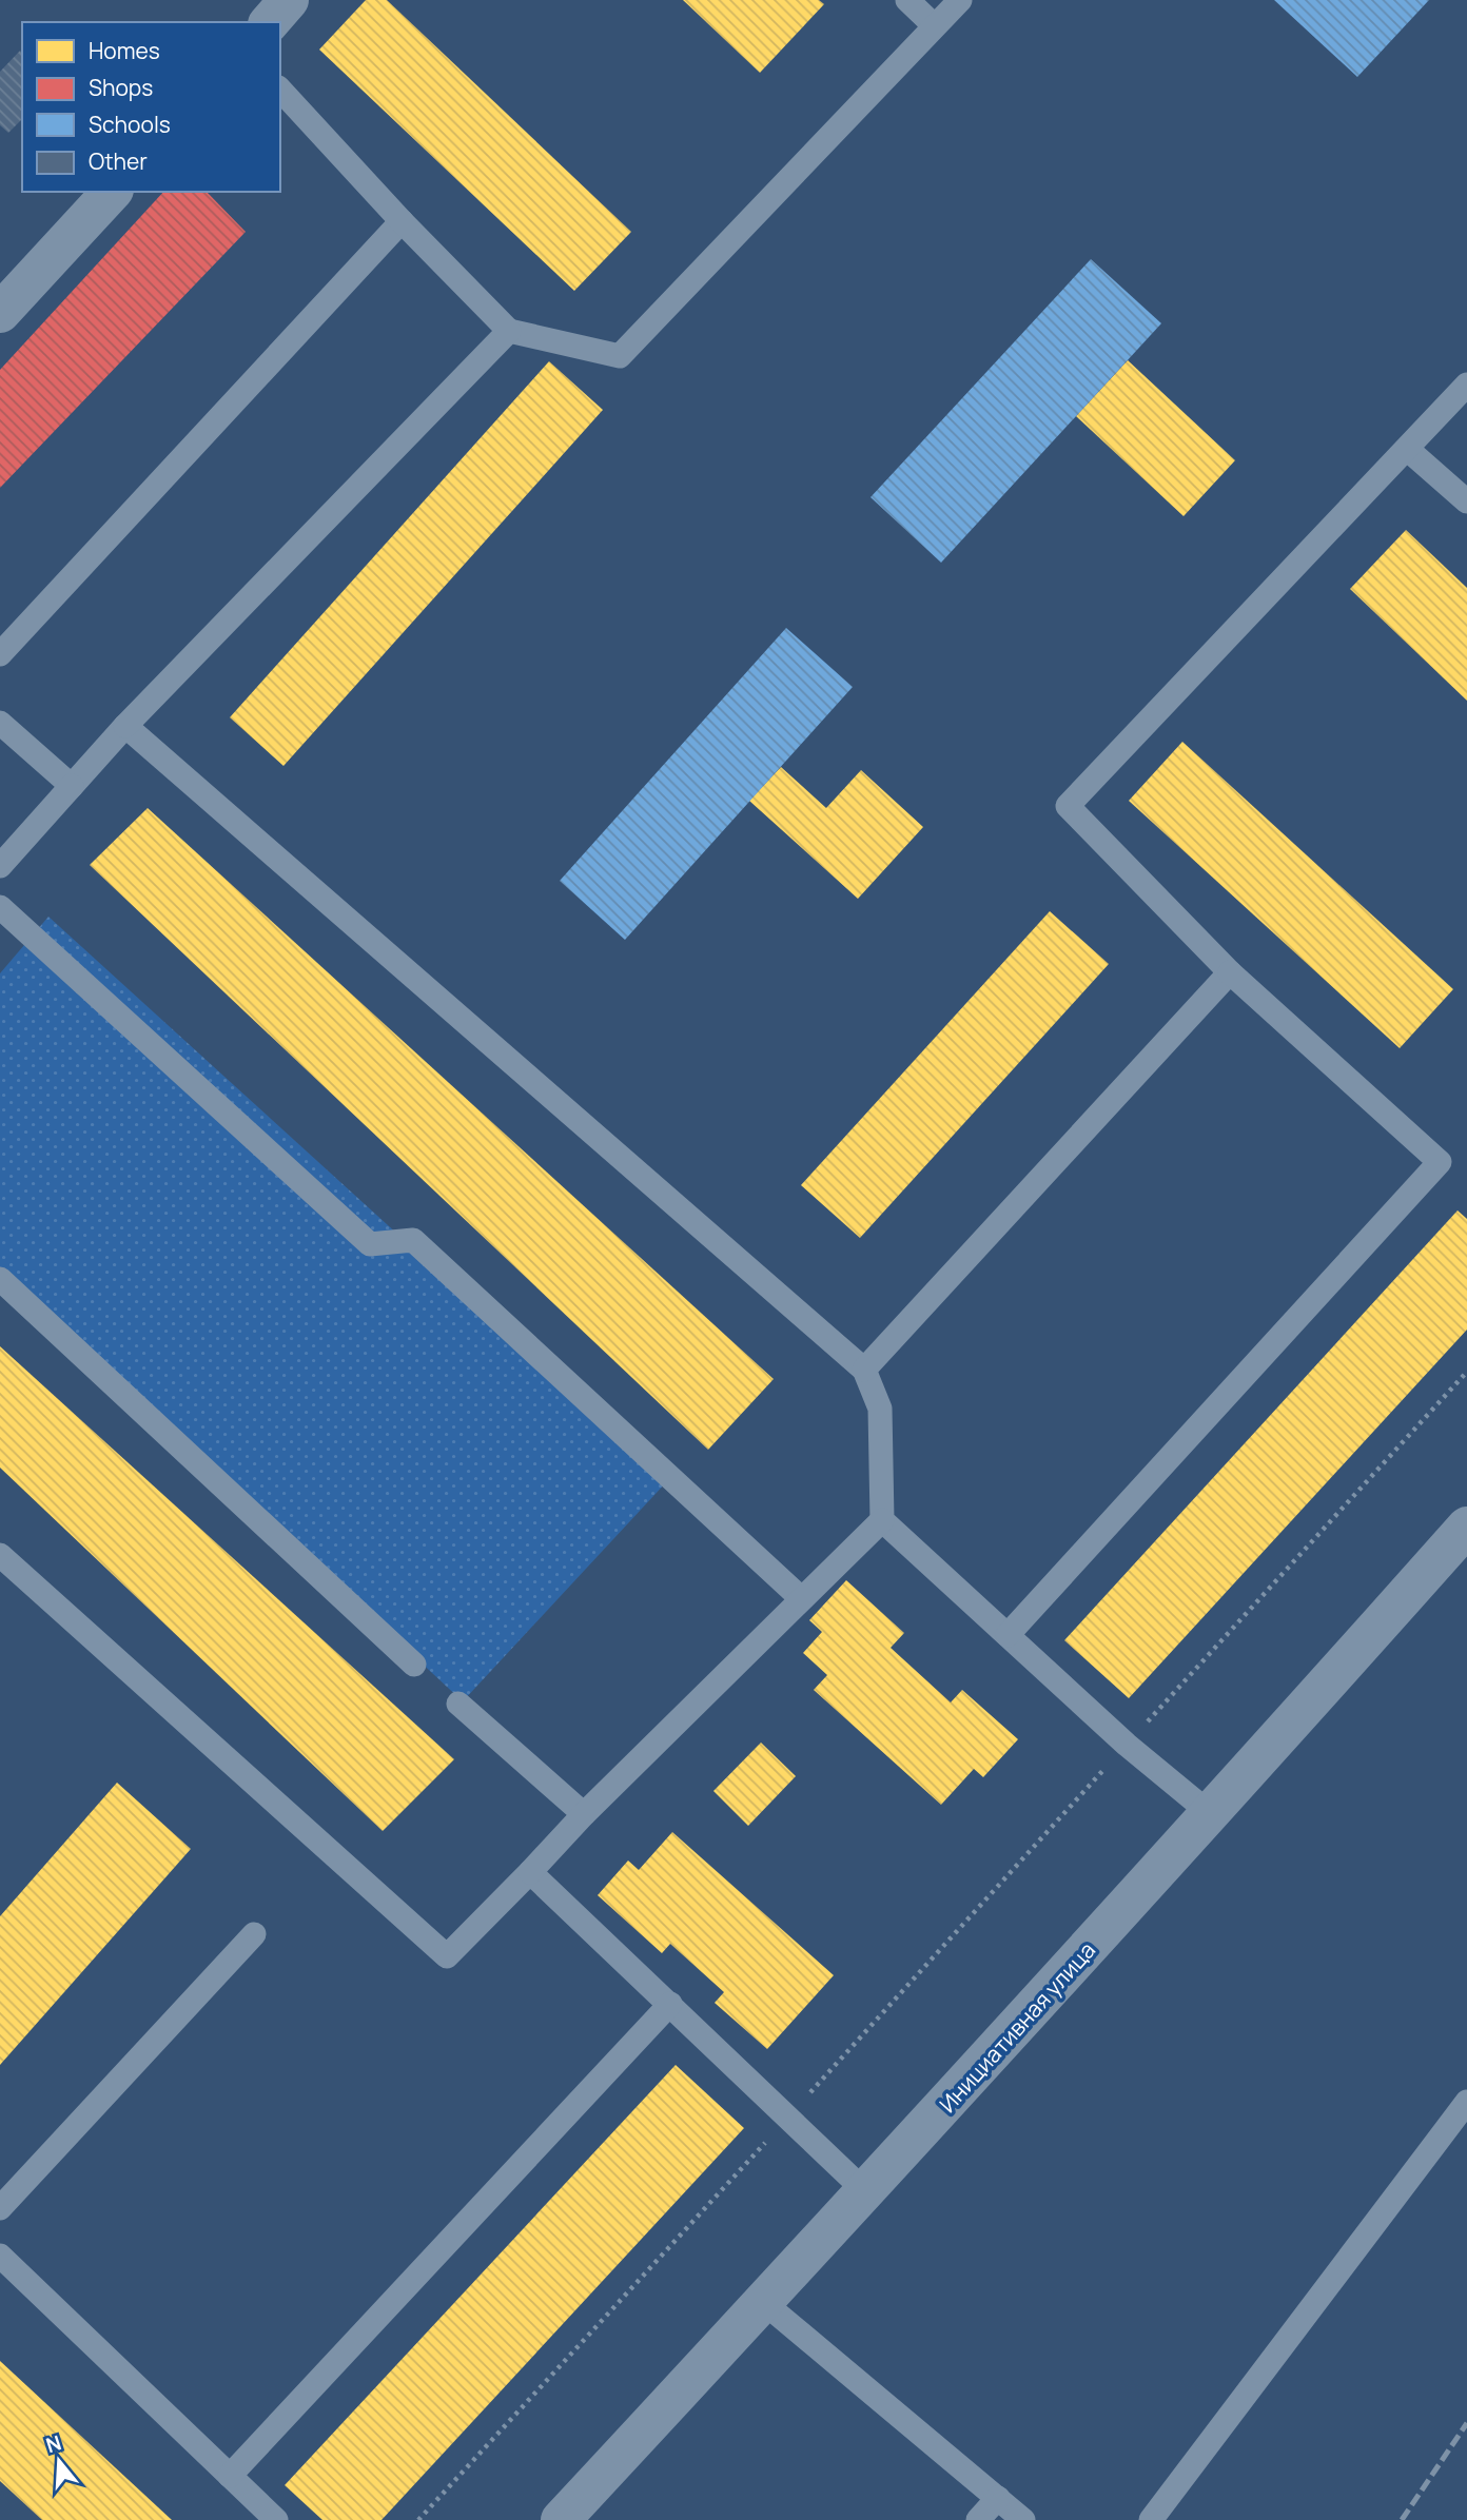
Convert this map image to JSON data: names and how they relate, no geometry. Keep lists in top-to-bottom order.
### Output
{
  "streets": {
    "street": ["Инициативная улица"]
  },
  "legend": [
    "Homes",
    "Shops",
    "Schools",
    "Other"
  ],
  "north": "top"
}
